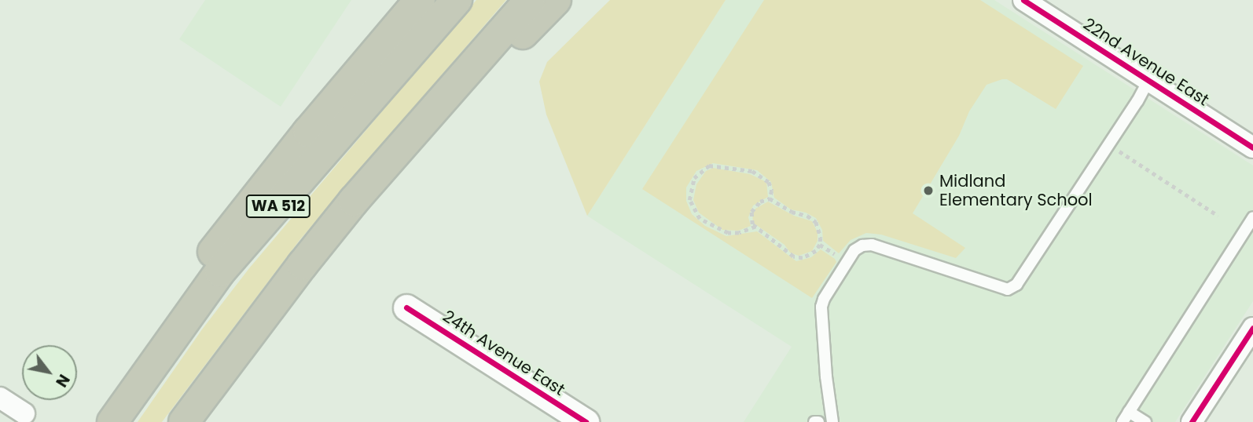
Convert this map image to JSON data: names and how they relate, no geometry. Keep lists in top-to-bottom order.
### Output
{
  "streets": {
    "highway": ["WA 512"],
    "street": ["22nd Avenue East", "24th Avenue East"]
  },
  "places": ["Midland Elementary School"],
  "north": "bottom right"
}
